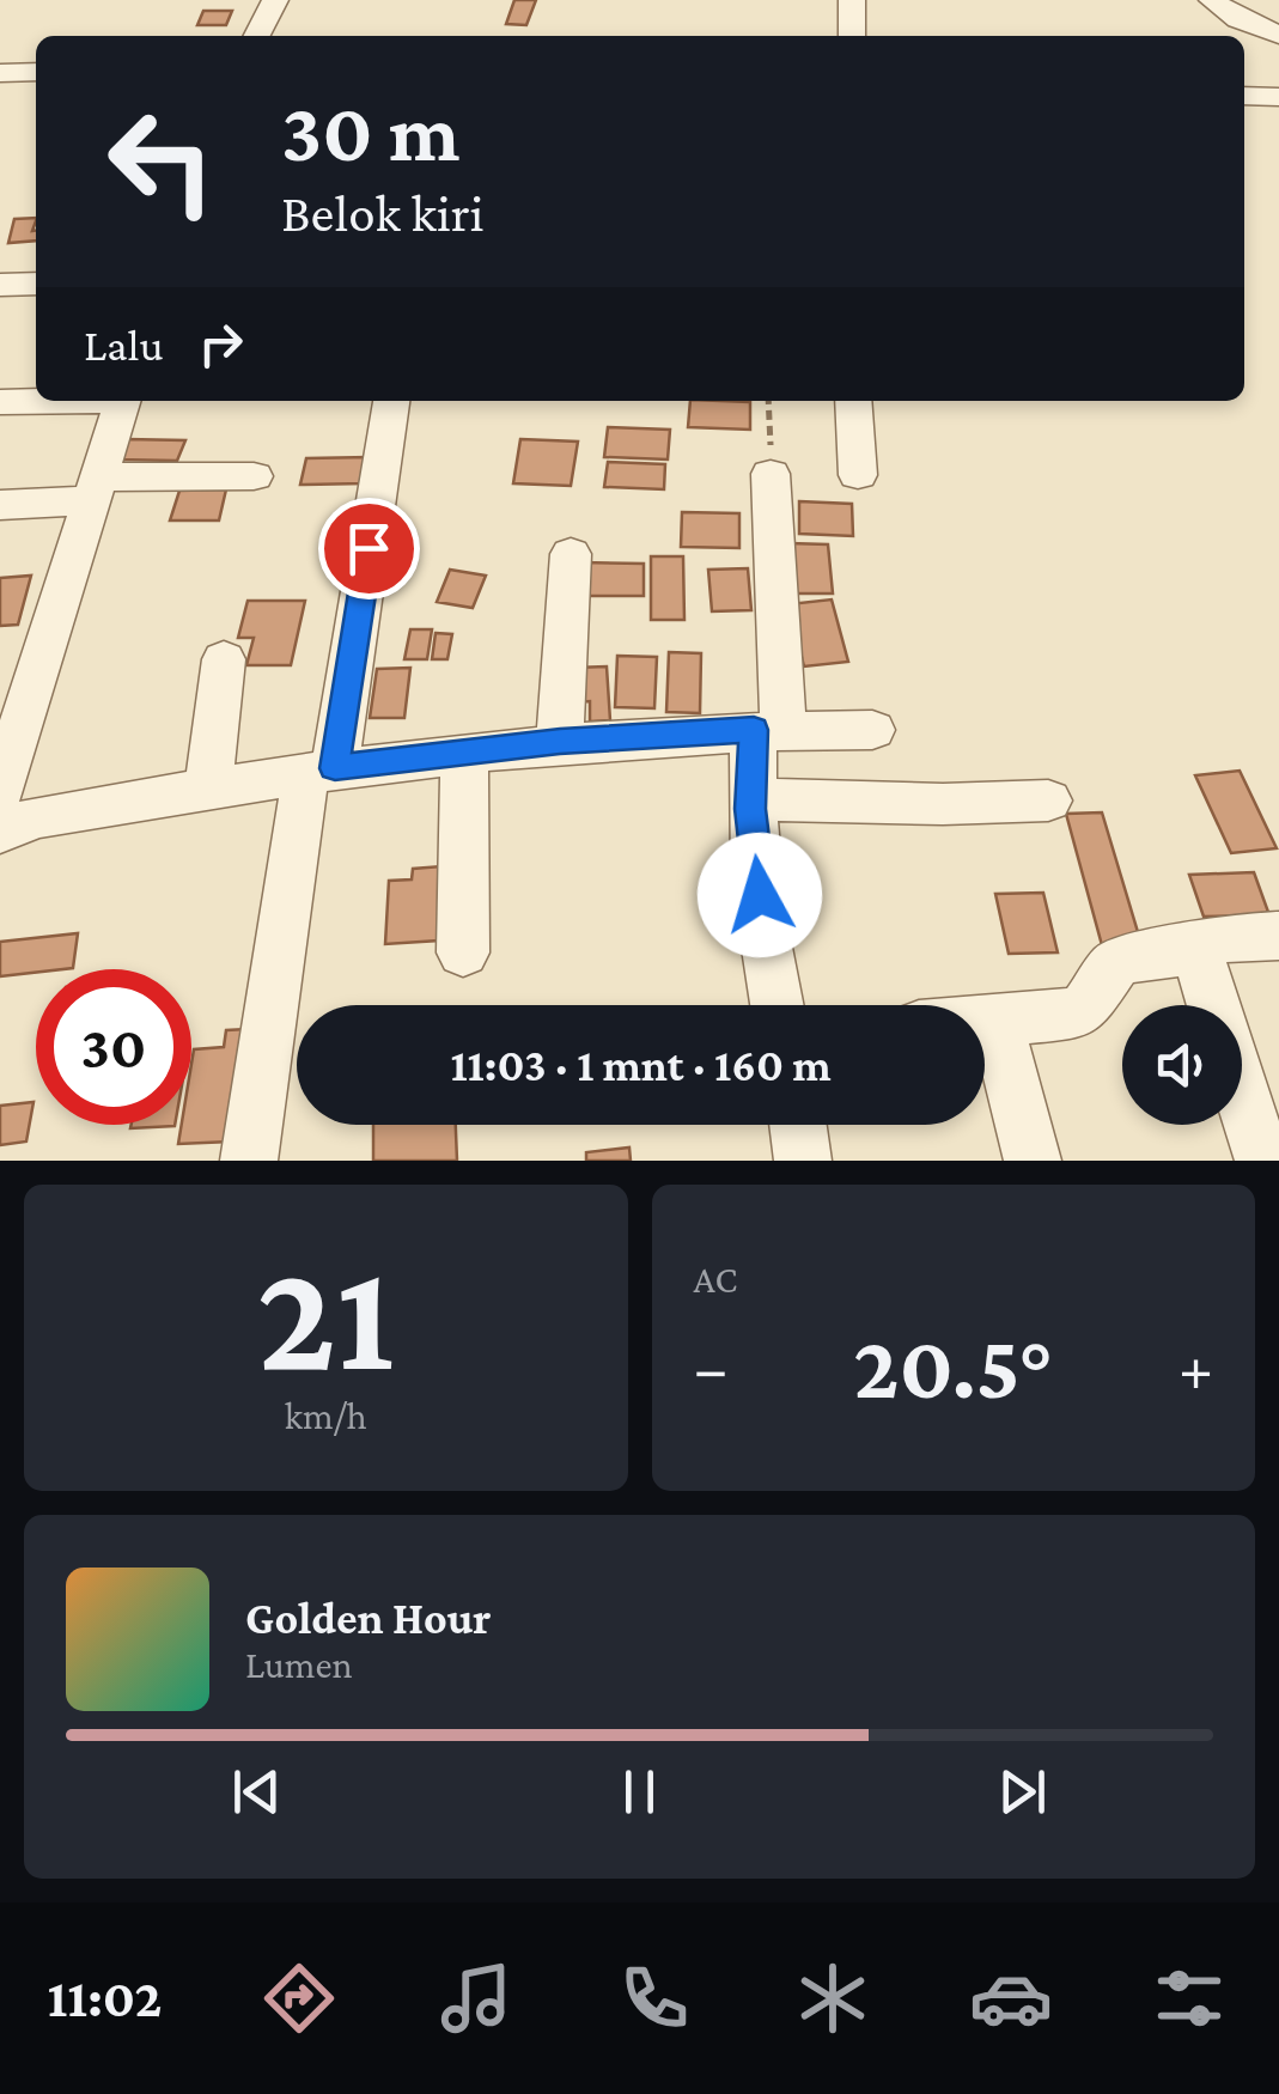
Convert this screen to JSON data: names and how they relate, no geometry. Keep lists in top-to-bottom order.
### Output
{
  "page": {
    "turn": ["30 m", "Belok kiri"],
    "then": "Lalu",
    "limit": "30",
    "trip": "11:03 · 1 mnt · 160 m",
    "tile": [
      ["21", "km/h"],
      "AC"
    ],
    "heat": ["−", "20.5°", "+"],
    "song": ["Golden Hour", "Lumen"],
    "tabs": "11:02"
  }
}
